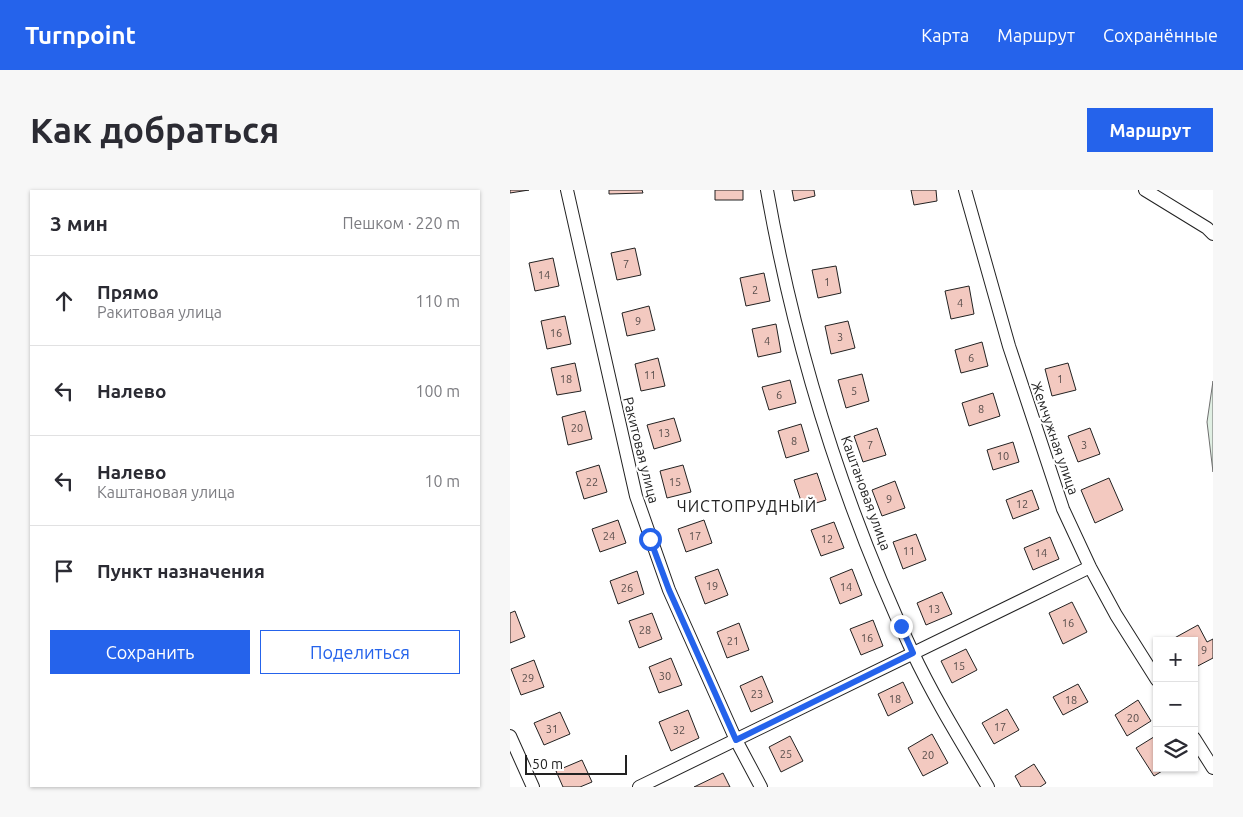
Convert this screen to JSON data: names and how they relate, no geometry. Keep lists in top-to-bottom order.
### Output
{
  "streets": {
    "street": ["Жемчужная улица", "Ракитовая улица", "Каштановая улица"]
  },
  "districts": ["ЧИСТОПРУДНЫЙ"],
  "house_numbers": [
    "7",
    "14",
    "1",
    "2",
    "4",
    "9",
    "16",
    "3",
    "4",
    "6",
    "11",
    "18",
    "1",
    "5",
    "6",
    "8",
    "20",
    "13",
    "8",
    "7",
    "3",
    "10",
    "22",
    "15",
    "9",
    "12",
    "24",
    "17",
    "12",
    "11",
    "14",
    "19",
    "14",
    "26",
    "13",
    "16",
    "28",
    "16",
    "21",
    "9",
    "15",
    "30",
    "29",
    "23",
    "18",
    "18",
    "20",
    "17",
    "31",
    "32",
    "25",
    "20"
  ],
  "scale_bar": "50 m",
  "page": {
    "header": "Turnpoint",
    "nav": ["Карта", "Маршрут", "Сохранённые"],
    "buttons": [
      "Маршрут",
      ["Сохранить", "Поделиться"]
    ],
    "title": "Как добраться",
    "heading": ["3 мин", "Пешком · 220 m"],
    "list": [
      ["Прямо", "Ракитовая улица", "110 m"],
      ["Налево", "100 m"],
      ["Налево", "Каштановая улица", "10 m"],
      "Пункт назначения"
    ],
    "map_buttons": ["+", "−"],
    "scale": "50 m"
  }
}
